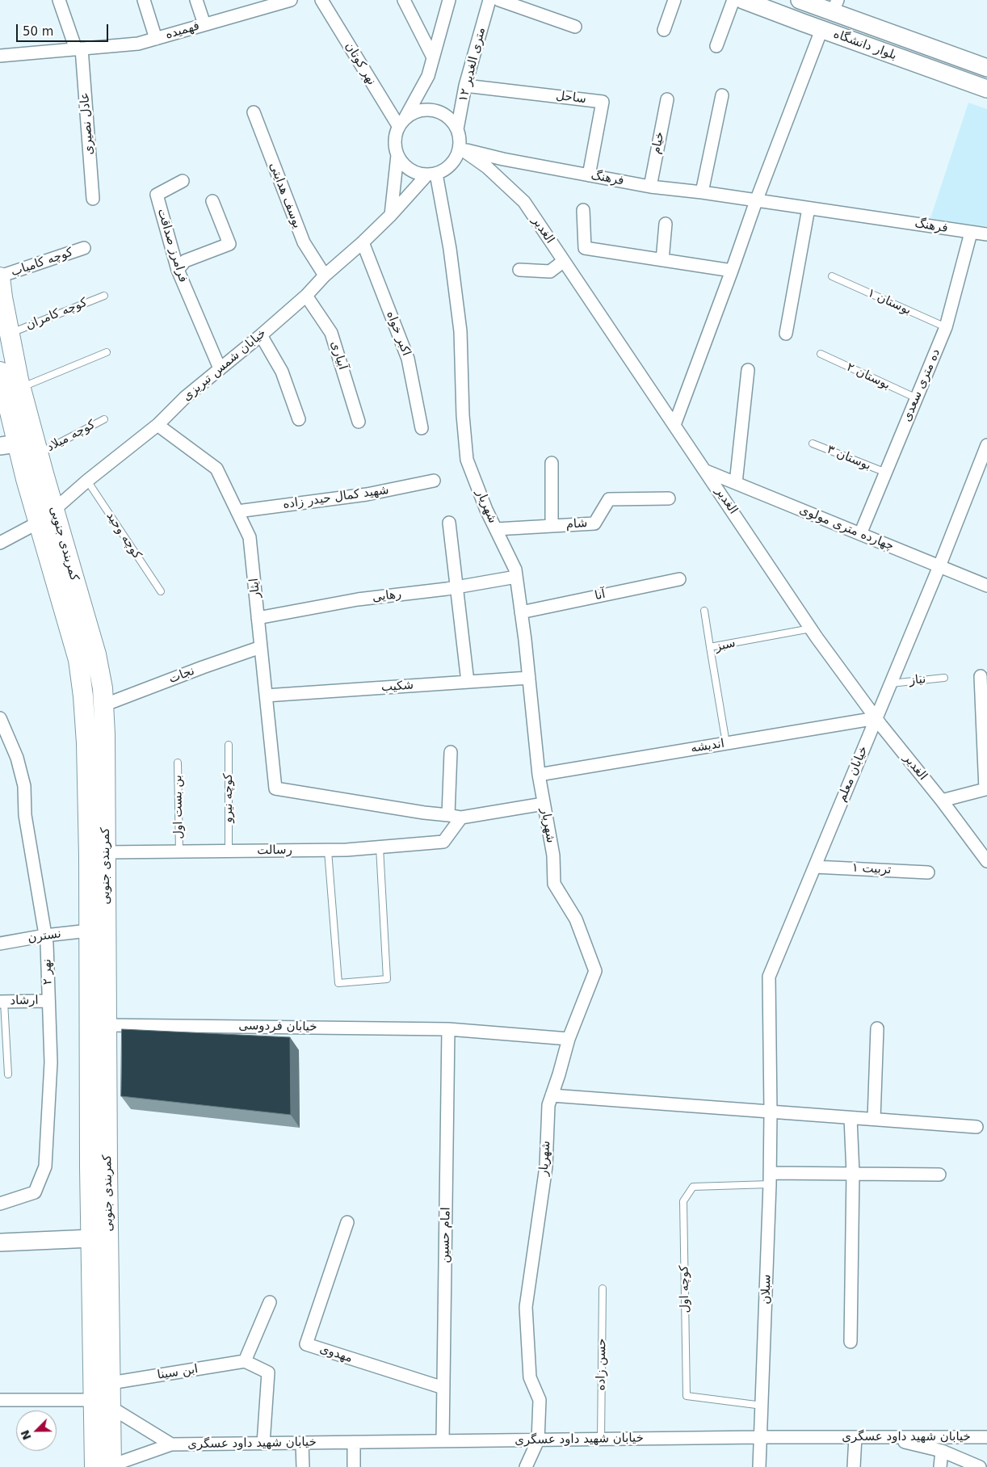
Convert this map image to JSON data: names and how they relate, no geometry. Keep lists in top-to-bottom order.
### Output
{
  "streets": {
    "main road": ["بلوار دانشگاه", "کمربندی جنوبی"],
    "street": [
      "فهمیده",
      "نهر کوتان",
      "۱۲ متری الغدیر",
      "ساحل",
      "عادل نصیری",
      "خیام",
      "فرهنگ",
      "یوسف هدایتی",
      "الغدیر",
      "فرامرز صداقت",
      "کوچه کامیاب",
      "اکبر خواه",
      "آبیاری",
      "خیابان شمس تبریزی",
      "ده متری سعدی",
      "شهید کمال حیدر زاده",
      "شهریار",
      "شام",
      "چهارده متری مولوی",
      "ایثار",
      "آنا",
      "رهایی",
      "نجات",
      "شکیب",
      "اندیشه",
      "خیابان معلم",
      "رسالت",
      "تربیت ۱",
      "نسترن",
      "نهر ۲",
      "ارشاد",
      "خیابان فردوسی",
      "امام حسین",
      "سبلان",
      "مهدوی",
      "ابن سینا",
      "خیابان شهید داود عسگری"
    ],
    "lane": [
      "بوستان ۱",
      "کوچه کامران",
      "بوستان ۲",
      "کوچه میلاد",
      "بوستان ۳",
      "کوچه وحید",
      "سبز",
      "نیاز",
      "کوچه نیرو",
      "بن بست اول",
      "کوچه اول",
      "حسن زاده"
    ]
  },
  "crossings": [
    ["فهمیده", "عادل نصیری"],
    ["نهر کوتان", "۱۲ متری الغدیر"],
    ["نهر کوتان", "فرهنگ"],
    ["نهر کوتان", "الغدیر"],
    ["نهر کوتان", "خیابان شمس تبریزی"],
    ["نهر کوتان", "شهریار"],
    ["۱۲ متری الغدیر", "ساحل"],
    ["۱۲ متری الغدیر", "فرهنگ"],
    ["۱۲ متری الغدیر", "الغدیر"],
    ["۱۲ متری الغدیر", "خیابان شمس تبریزی"],
    ["۱۲ متری الغدیر", "شهریار"],
    ["ساحل", "فرهنگ"],
    ["خیام", "فرهنگ"],
    ["فرهنگ", "الغدیر"],
    ["فرهنگ", "خیابان شمس تبریزی"],
    ["فرهنگ", "ده متری سعدی"],
    ["فرهنگ", "شهریار"],
    ["یوسف هدایتی", "خیابان شمس تبریزی"],
    ["الغدیر", "خیابان شمس تبریزی"],
    ["الغدیر", "شهریار"],
    ["الغدیر", "چهارده متری مولوی"],
    ["الغدیر", "سبز"],
    ["الغدیر", "اندیشه"],
    ["الغدیر", "خیابان معلم"],
    ["فرامرز صداقت", "خیابان شمس تبریزی"],
    ["کوچه کامیاب", "کمربندی جنوبی"],
    ["بوستان ۱", "ده متری سعدی"],
    ["کوچه کامران", "کمربندی جنوبی"],
    ["اکبر خواه", "خیابان شمس تبریزی"],
    ["آبیاری", "خیابان شمس تبریزی"],
    ["خیابان شمس تبریزی", "شهریار"],
    ["خیابان شمس تبریزی", "کوچه وحید"],
    ["خیابان شمس تبریزی", "کمربندی جنوبی"],
    ["خیابان شمس تبریزی", "ایثار"],
    ["بوستان ۲", "ده متری سعدی"],
    ["ده متری سعدی", "بوستان ۳"],
    ["ده متری سعدی", "چهارده متری مولوی"],
    ["کوچه میلاد", "کمربندی جنوبی"],
    ["شهید کمال حیدر زاده", "ایثار"],
    ["شهریار", "شام"],
    ["شهریار", "آنا"],
    ["شهریار", "رهایی"],
    ["شهریار", "شکیب"],
    ["شهریار", "اندیشه"],
    ["شهریار", "خیابان فردوسی"],
    ["شهریار", "خیابان شهید داود عسگری"],
    ["چهارده متری مولوی", "خیابان معلم"],
    ["کمربندی جنوبی", "نجات"],
    ["کمربندی جنوبی", "رسالت"],
    ["کمربندی جنوبی", "نسترن"],
    ["کمربندی جنوبی", "خیابان فردوسی"],
    ["کمربندی جنوبی", "ابن سینا"],
    ["ایثار", "رهایی"],
    ["ایثار", "نجات"],
    ["ایثار", "شکیب"],
    ["سبز", "اندیشه"],
    ["نیاز", "خیابان معلم"],
    ["اندیشه", "خیابان معلم"],
    ["خیابان معلم", "تربیت ۱"],
    ["خیابان معلم", "سبلان"],
    ["کوچه نیرو", "رسالت"],
    ["بن بست اول", "رسالت"],
    ["نسترن", "نهر ۲"],
    ["نهر ۲", "ارشاد"],
    ["خیابان فردوسی", "امام حسین"],
    ["امام حسین", "مهدوی"],
    ["امام حسین", "خیابان شهید داود عسگری"],
    ["کوچه اول", "سبلان"],
    ["سبلان", "خیابان شهید داود عسگری"],
    ["حسن زاده", "خیابان شهید داود عسگری"]
  ],
  "scale_bar": "50 m",
  "north": "bottom left"
}
